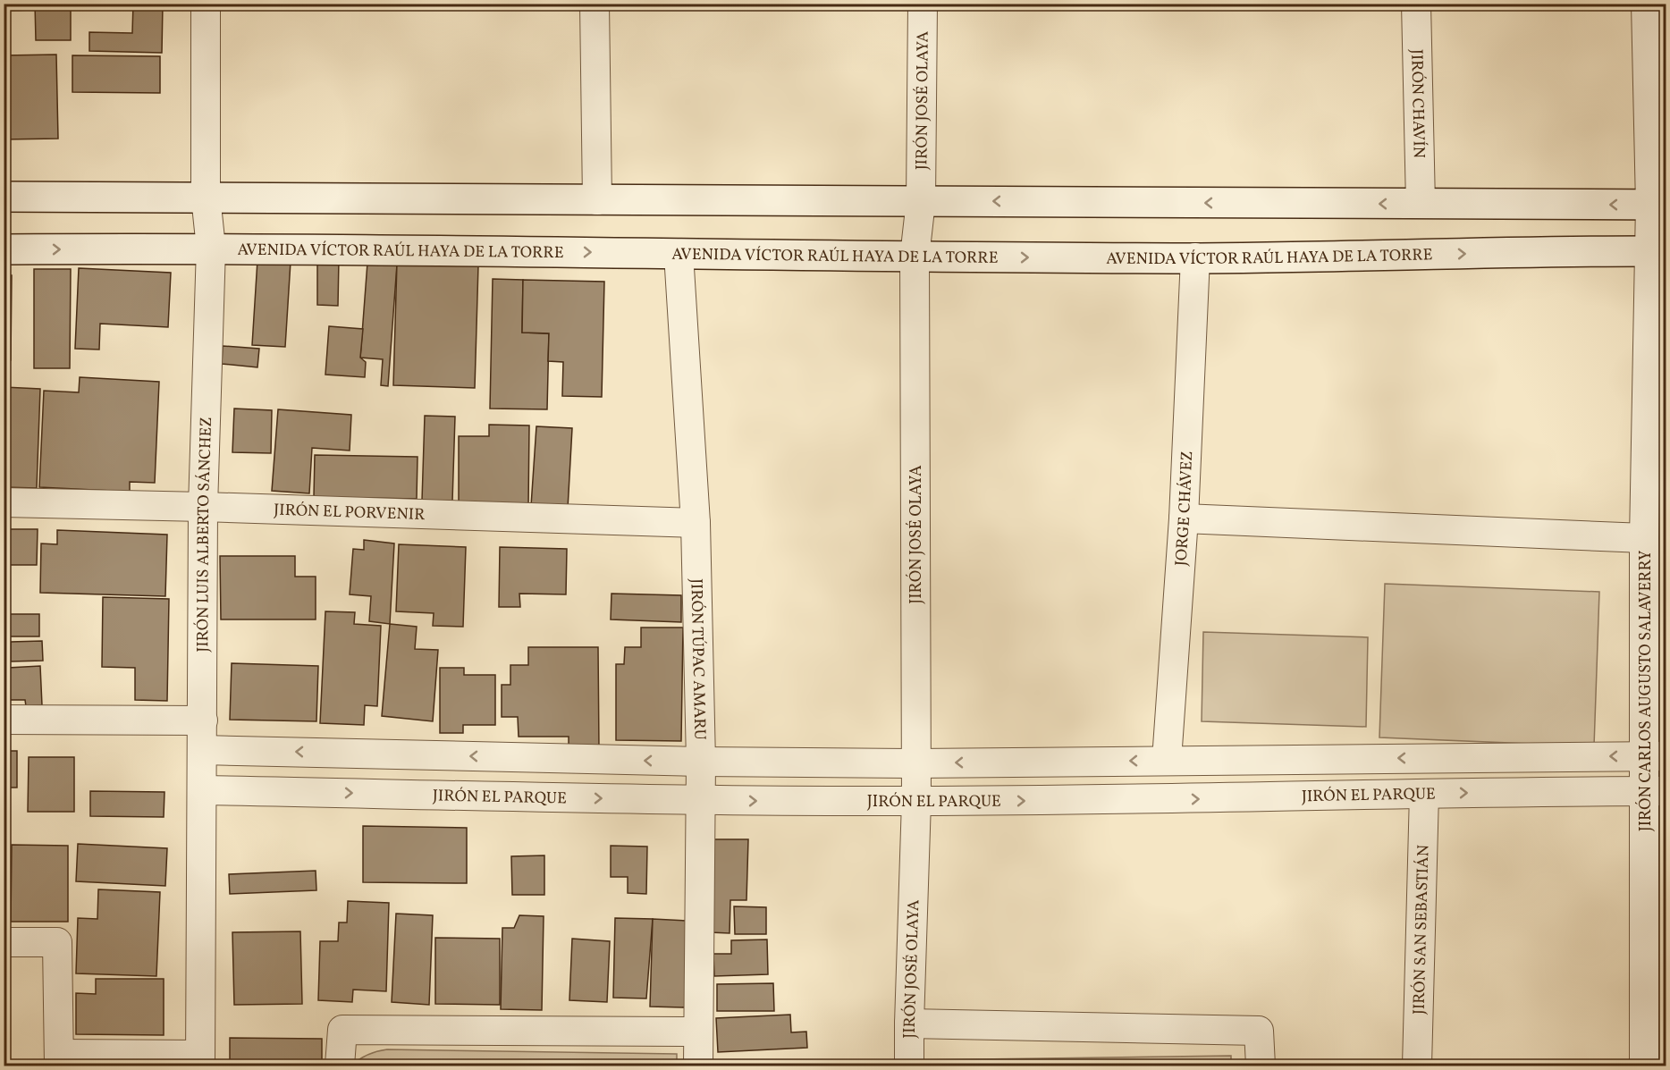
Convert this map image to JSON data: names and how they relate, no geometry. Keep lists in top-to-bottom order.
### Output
{
  "streets": {
    "main road": ["AVENIDA VÍCTOR RAÚL HAYA DE LA TORRE"],
    "street": [
      "JIRÓN JOSÉ OLAYA",
      "JIRÓN CHAVÍN",
      "JORGE CHÁVEZ",
      "JIRÓN EL PORVENIR",
      "JIRÓN LUIS ALBERTO SÁNCHEZ",
      "JIRÓN TÚPAC AMARU",
      "JIRÓN CARLOS AUGUSTO SALAVERRY",
      "JIRÓN EL PARQUE",
      "JIRÓN SAN SEBASTIÁN"
    ]
  },
  "crossings": [
    ["JIRÓN JOSÉ OLAYA", "AVENIDA VÍCTOR RAÚL HAYA DE LA TORRE"],
    ["JIRÓN JOSÉ OLAYA", "JIRÓN EL PARQUE"],
    ["AVENIDA VÍCTOR RAÚL HAYA DE LA TORRE", "JORGE CHÁVEZ"],
    ["AVENIDA VÍCTOR RAÚL HAYA DE LA TORRE", "JIRÓN LUIS ALBERTO SÁNCHEZ"],
    ["AVENIDA VÍCTOR RAÚL HAYA DE LA TORRE", "JIRÓN TÚPAC AMARU"],
    ["AVENIDA VÍCTOR RAÚL HAYA DE LA TORRE", "JIRÓN CARLOS AUGUSTO SALAVERRY"],
    ["JIRÓN EL PORVENIR", "JIRÓN LUIS ALBERTO SÁNCHEZ"],
    ["JIRÓN EL PORVENIR", "JIRÓN TÚPAC AMARU"],
    ["JIRÓN LUIS ALBERTO SÁNCHEZ", "JIRÓN EL PARQUE"],
    ["JIRÓN TÚPAC AMARU", "JIRÓN EL PARQUE"],
    ["JIRÓN CARLOS AUGUSTO SALAVERRY", "JIRÓN EL PARQUE"],
    ["JIRÓN EL PARQUE", "JIRÓN SAN SEBASTIÁN"]
  ]
}
